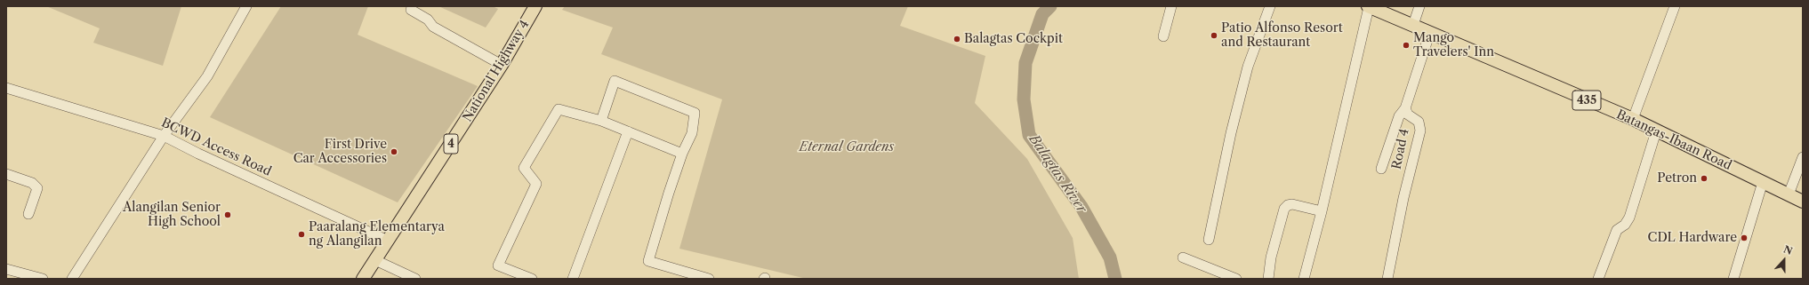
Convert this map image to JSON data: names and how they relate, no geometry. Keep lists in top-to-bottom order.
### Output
{
  "streets": {
    "main road": [
      "National Highway 4",
      "435",
      "Batangas-Ibaan Road",
      "4"
    ],
    "street": ["BCWD Access Road", "Road 4"]
  },
  "crossings": [
    ["National Highway 4", "BCWD Access Road"]
  ],
  "water": ["Balagtas River"],
  "parks": ["Eternal Gardens"],
  "places": [
    "Patio Alfonso Resort and Restaurant",
    "Balagtas Cockpit",
    "Mango Travelers' Inn",
    "First Drive Car Accessories",
    "Petron",
    "Alangilan Senior High School",
    "Paaralang Elementarya ng Alangilan",
    "CDL Hardware"
  ],
  "north": "top"
}
